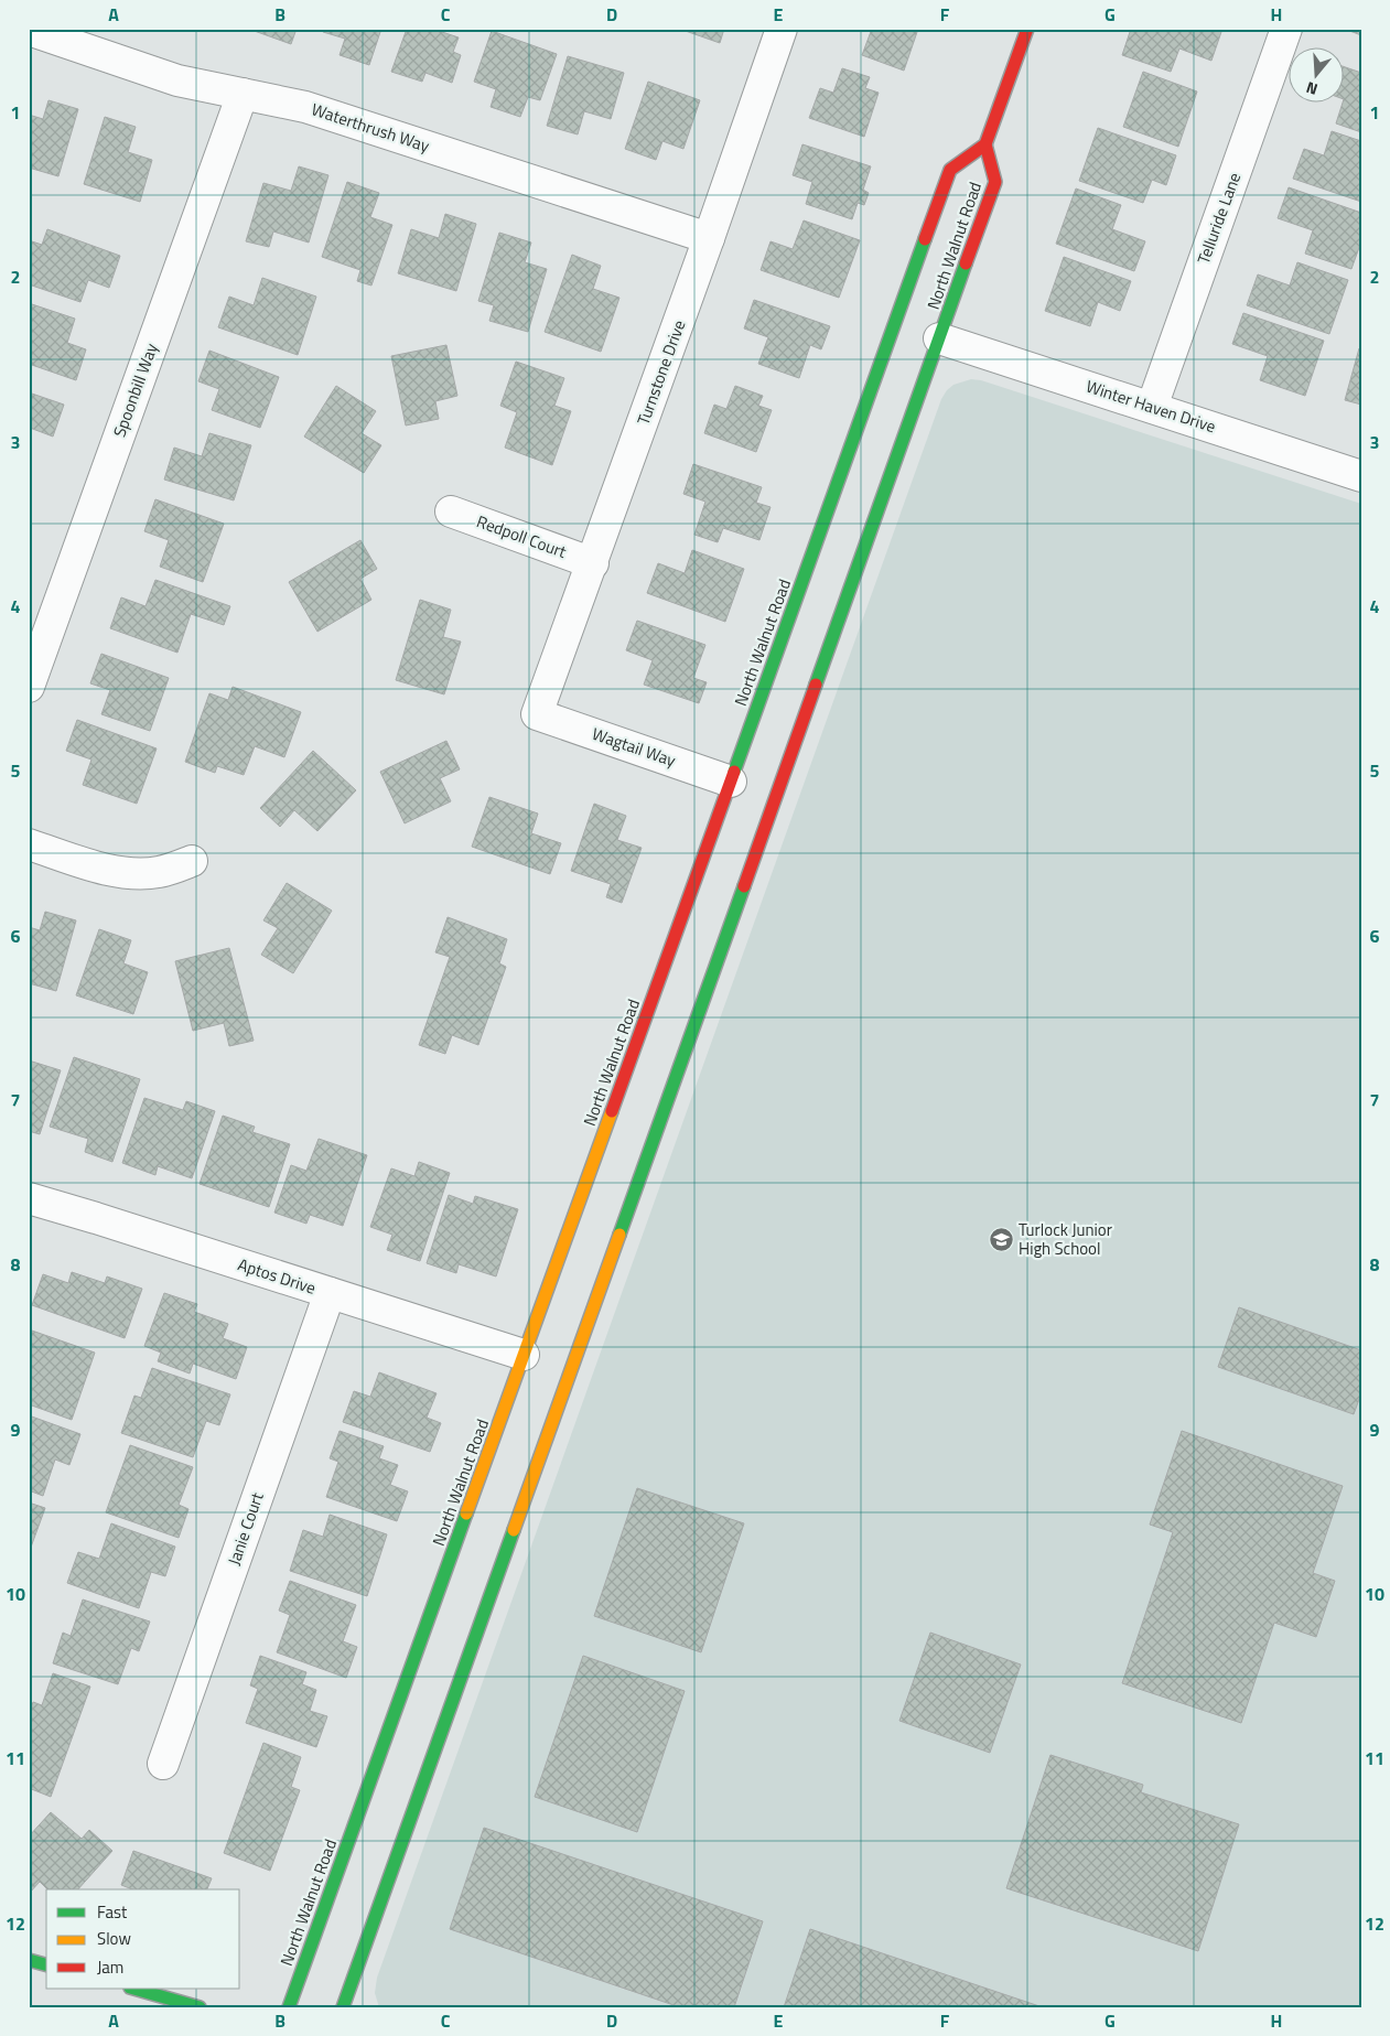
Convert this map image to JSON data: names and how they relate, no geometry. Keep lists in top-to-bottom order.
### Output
{
  "streets": {
    "street": [
      "Waterthrush Way",
      "Telluride Lane",
      "North Walnut Road",
      "Turnstone Drive",
      "Spoonbill Way",
      "Winter Haven Drive",
      "Redpoll Court",
      "Wagtail Way",
      "Aptos Drive",
      "Janie Court"
    ]
  },
  "crossings": [
    ["Waterthrush Way", "Turnstone Drive"],
    ["Waterthrush Way", "Spoonbill Way"],
    ["Telluride Lane", "Winter Haven Drive"],
    ["North Walnut Road", "Winter Haven Drive"],
    ["North Walnut Road", "Wagtail Way"],
    ["North Walnut Road", "Aptos Drive"],
    ["Turnstone Drive", "Redpoll Court"],
    ["Turnstone Drive", "Wagtail Way"],
    ["Aptos Drive", "Janie Court"]
  ],
  "places": {
    "school or university": ["Turlock Junior High School"]
  },
  "legend": ["Fast", "Slow", "Jam"],
  "north": "bottom",
  "grid": {
    "columns": [
      "A",
      "B",
      "C",
      "D",
      "E",
      "F",
      "G",
      "H"
    ],
    "rows": [
      "1",
      "2",
      "3",
      "4",
      "5",
      "6",
      "7",
      "8",
      "9",
      "10",
      "11",
      "12"
    ]
  }
}
